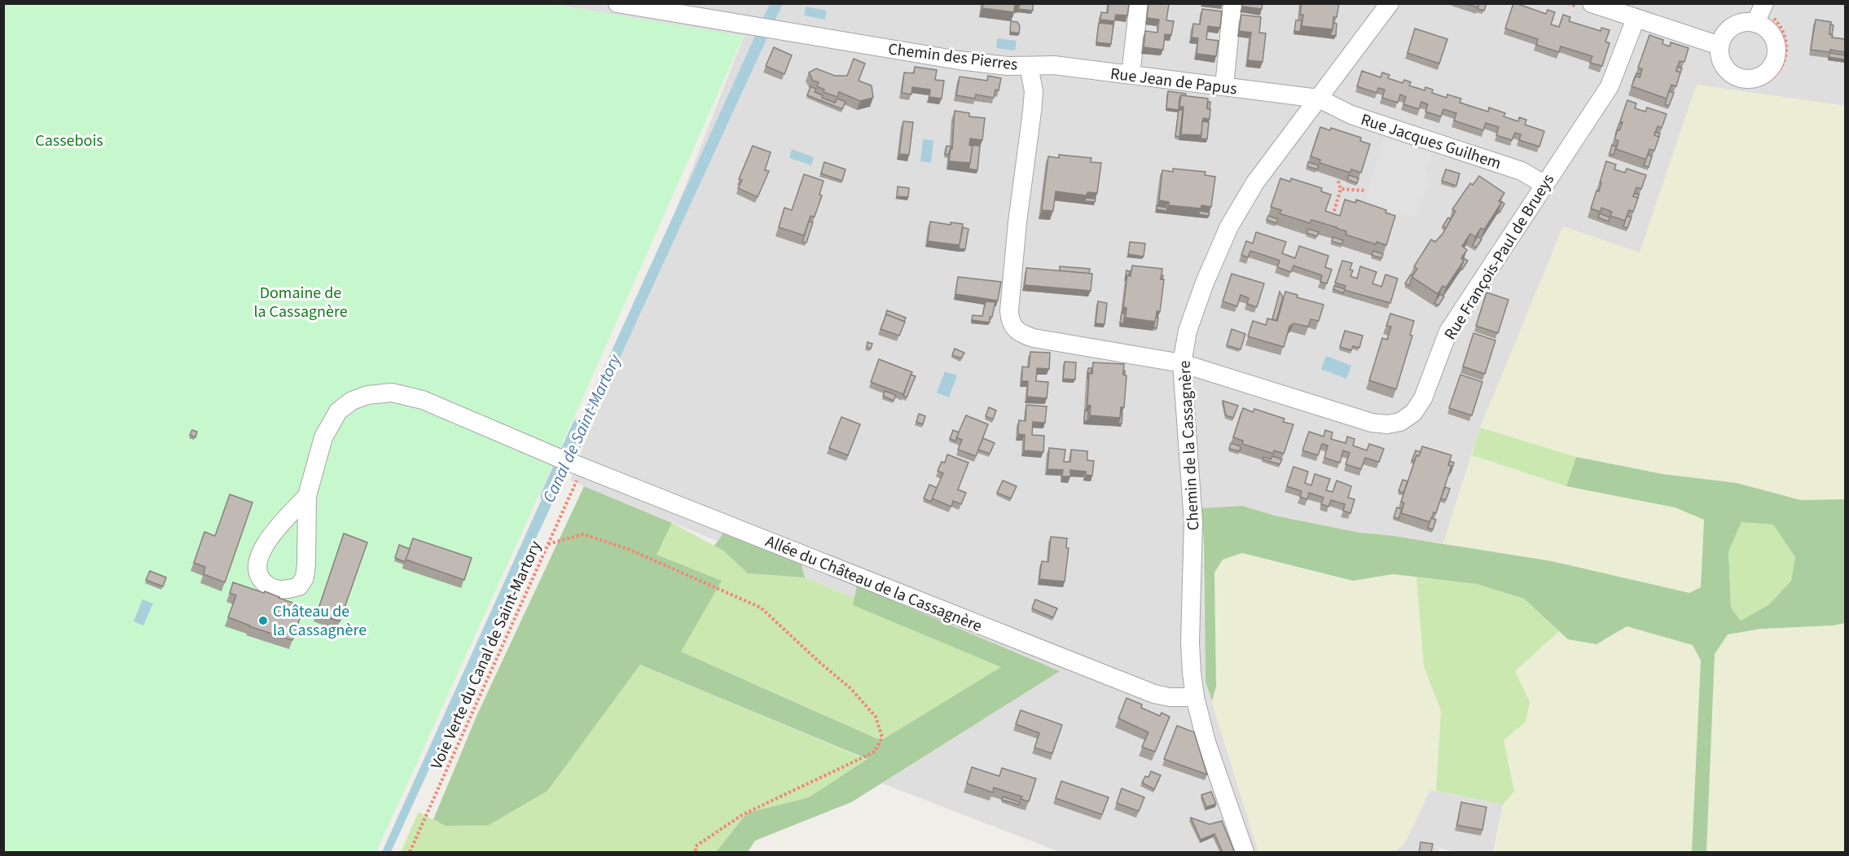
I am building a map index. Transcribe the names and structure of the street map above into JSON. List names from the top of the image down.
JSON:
{
  "streets": {
    "street": [
      "Chemin des Pierres",
      "Rue Jean de Papus",
      "Rue Jacques Guilhem",
      "Rue François-Paul de Brueys",
      "Chemin de la Cassagnère",
      "Allée du Château de la Cassagnère"
    ],
    "path": ["Voie Verte du Canal de Saint-Martory"]
  },
  "crossings": [
    ["Chemin des Pierres", "Rue Jean de Papus"],
    ["Chemin des Pierres", "Rue François-Paul de Brueys"],
    ["Chemin des Pierres", "Chemin de la Cassagnère"],
    ["Rue Jean de Papus", "Rue Jacques Guilhem"],
    ["Rue Jean de Papus", "Chemin de la Cassagnère"],
    ["Rue Jacques Guilhem", "Rue François-Paul de Brueys"],
    ["Rue Jacques Guilhem", "Chemin de la Cassagnère"],
    ["Rue François-Paul de Brueys", "Chemin de la Cassagnère"],
    ["Chemin de la Cassagnère", "Allée du Château de la Cassagnère"],
    ["Allée du Château de la Cassagnère", "Voie Verte du Canal de Saint-Martory"]
  ],
  "water": ["Canal de Saint-Martory"],
  "parks": ["Cassebois", "Domaine de la Cassagnère"],
  "places": ["Château de la Cassagnère"]
}
